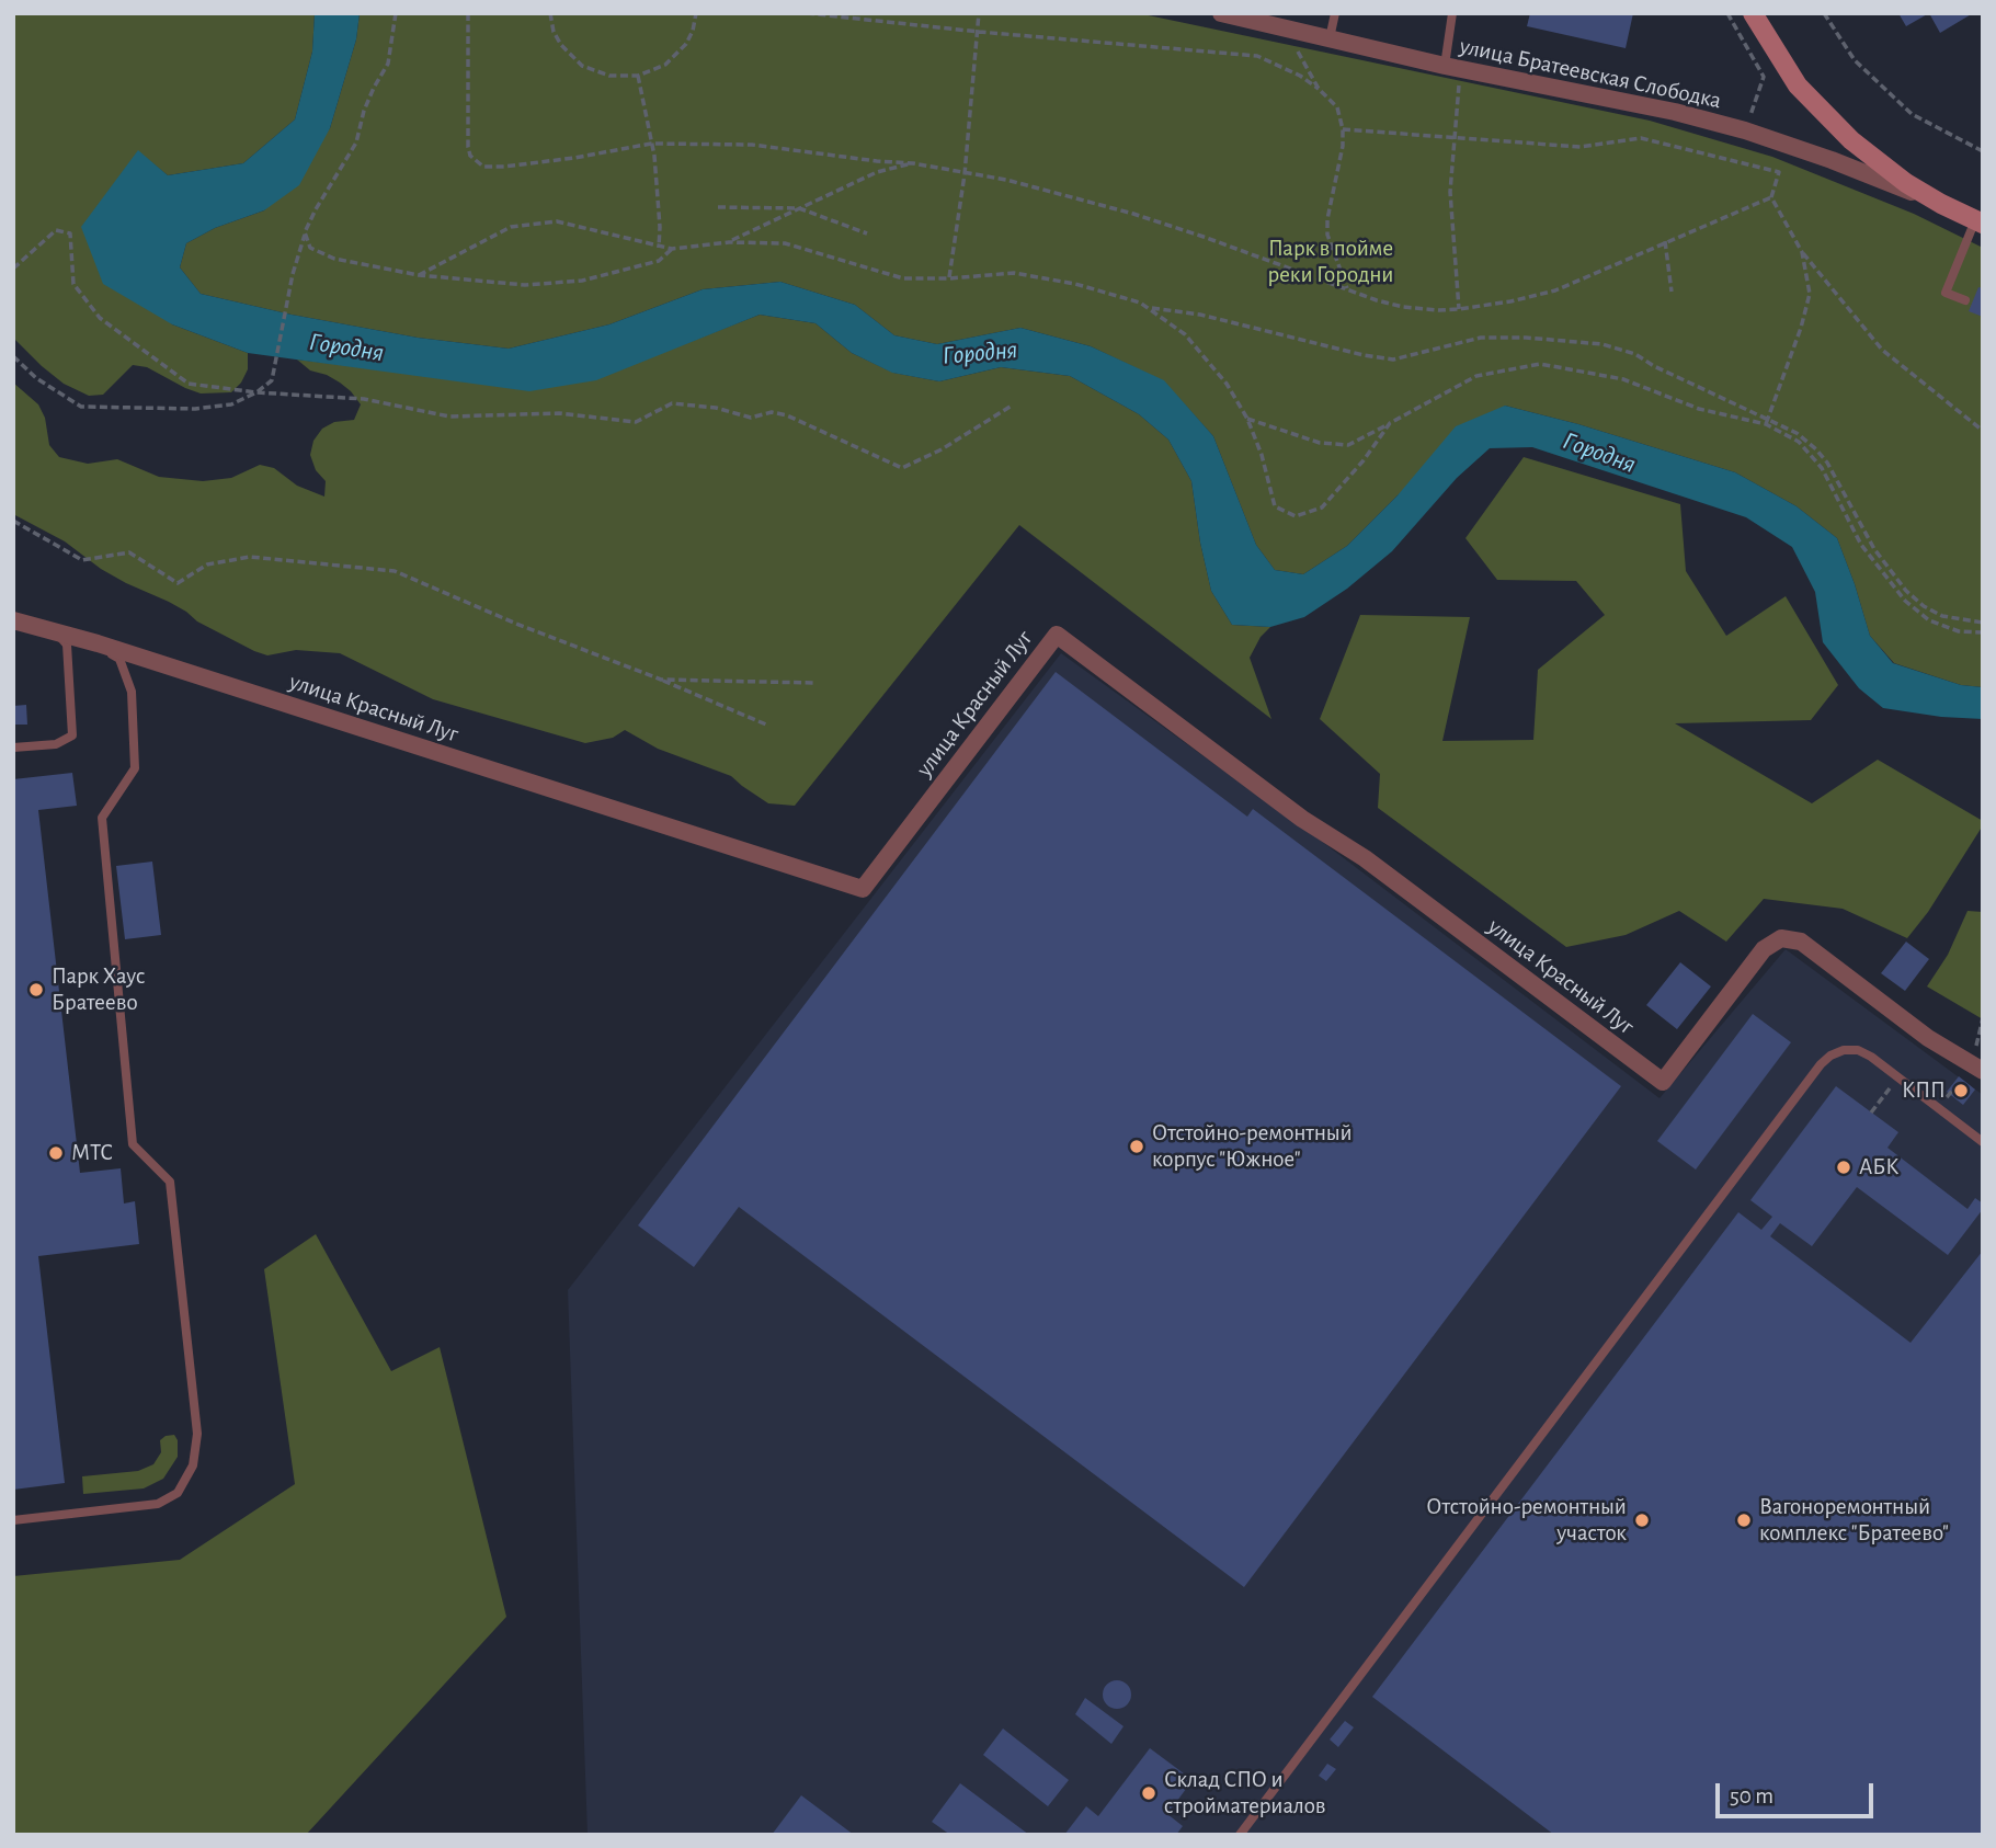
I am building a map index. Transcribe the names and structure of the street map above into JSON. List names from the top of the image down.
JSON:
{
  "streets": {
    "street": ["улица Братеевская Слободка", "улица Красный Луг"]
  },
  "water": ["Городня"],
  "parks": ["Парк в пойме реки Городни"],
  "places": [
    "Парк Хаус Братеево",
    "КПП",
    "Отстойно-ремонтный корпус \"Южное\"",
    "МТС",
    "АБК",
    "Отстойно-ремонтный участок",
    "Вагоноремонтный комплекс \"Братеево\"",
    "Склад СПО и стройматериалов"
  ],
  "scale_bar": "50 m"
}
